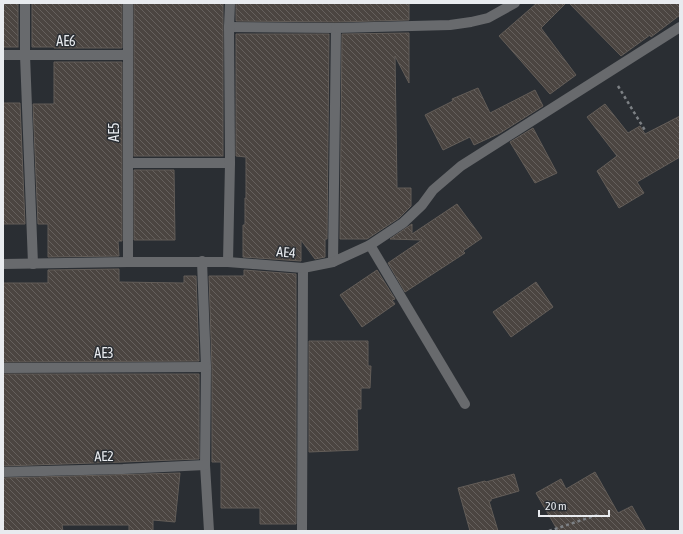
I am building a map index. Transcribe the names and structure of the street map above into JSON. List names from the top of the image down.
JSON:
{
  "streets": {
    "street": [
      "AE6",
      "AE5",
      "AE4",
      "AE3",
      "AE2"
    ]
  },
  "crossings": [
    ["AE6", "AE5"],
    ["AE5", "AE4"]
  ],
  "scale_bar": "20 m"
}
